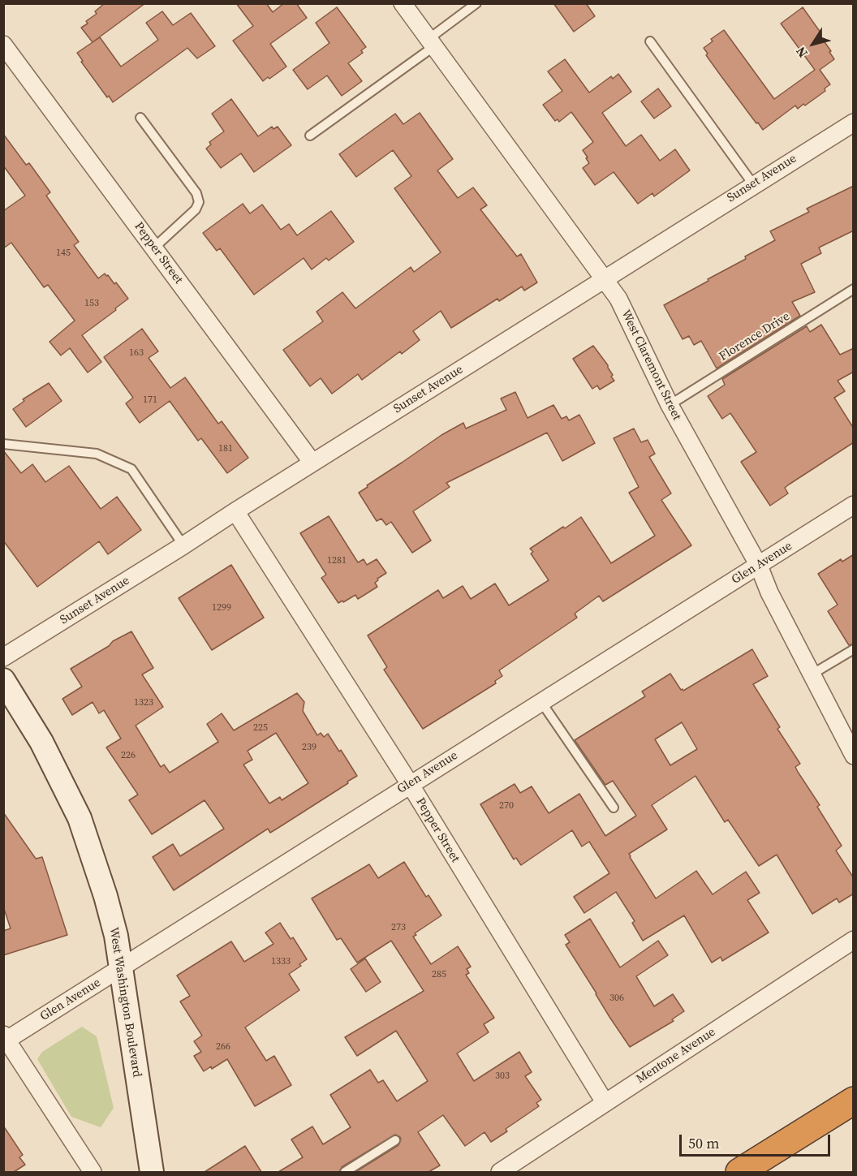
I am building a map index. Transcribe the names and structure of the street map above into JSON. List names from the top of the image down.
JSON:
{
  "streets": {
    "main road": ["West Washington Boulevard"],
    "street": [
      "Sunset Avenue",
      "Pepper Street",
      "West Claremont Street",
      "Glen Avenue",
      "Mentone Avenue"
    ],
    "lane": ["Florence Drive"]
  },
  "crossings": [
    ["Sunset Avenue", "Pepper Street"],
    ["Sunset Avenue", "West Claremont Street"],
    ["Pepper Street", "Glen Avenue"],
    ["Pepper Street", "Mentone Avenue"],
    ["Florence Drive", "West Claremont Street"],
    ["West Claremont Street", "Glen Avenue"],
    ["Glen Avenue", "West Washington Boulevard"]
  ],
  "house_numbers": [
    "145",
    "153",
    "163",
    "171",
    "181",
    "1281",
    "1299",
    "1323",
    "225",
    "239",
    "226",
    "270",
    "273",
    "1333",
    "285",
    "306",
    "266",
    "303"
  ],
  "scale_bar": "50 m",
  "north": "bottom left"
}
